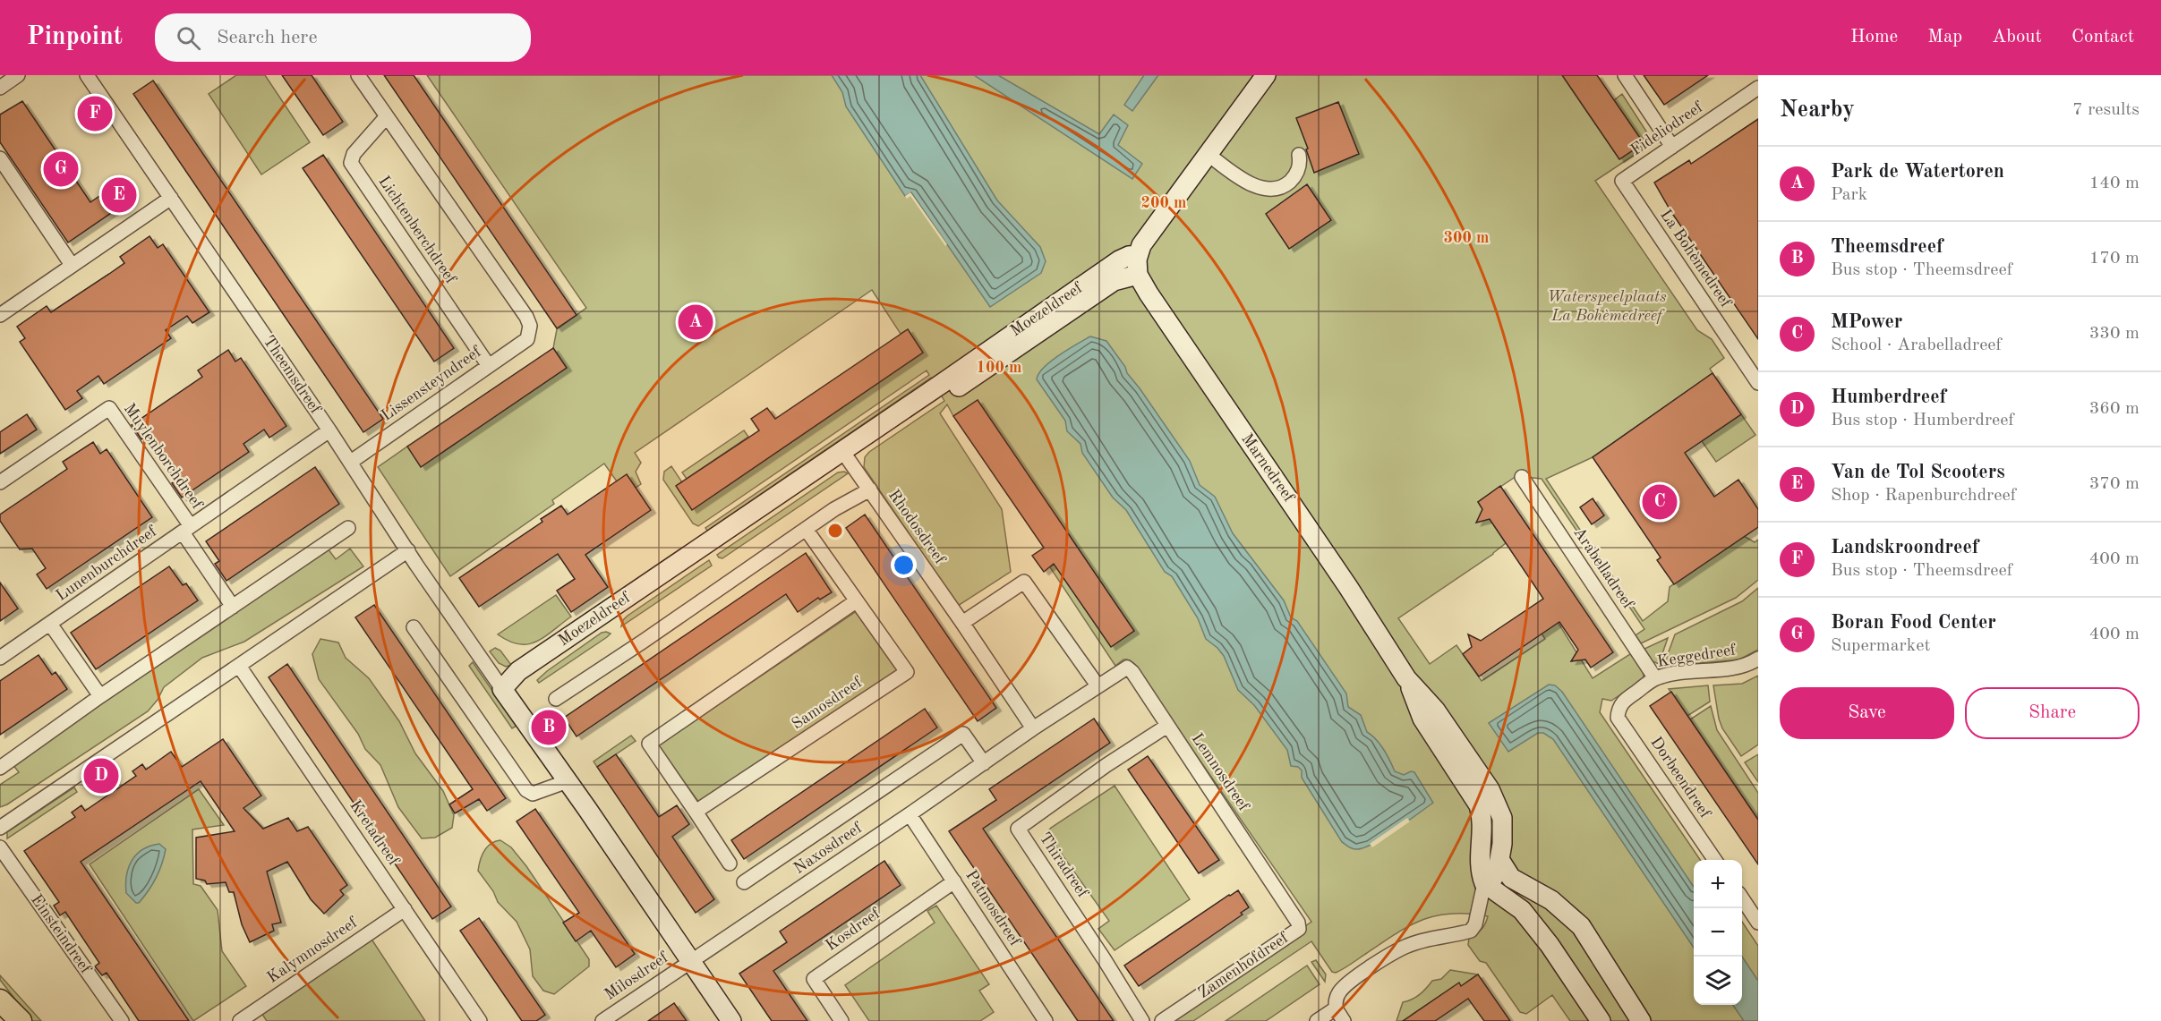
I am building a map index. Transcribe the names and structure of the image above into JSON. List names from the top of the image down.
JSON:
{
  "streets": {
    "street": [
      "Fideliodreef",
      "Lichtenberchdreef",
      "La Bohèmedreef",
      "Moezeldreef",
      "Theemsdreef",
      "Lissensteyndreef",
      "Muylenborchdreef",
      "Marnedreef",
      "Rhodosdreef",
      "Lunenburchdreef",
      "Arabelladreef",
      "Keggedreef",
      "Samosdreef",
      "Lemnosdreef",
      "Dorbeendreef",
      "Kretadreef",
      "Naxosdreef",
      "Thiradreef",
      "Patmosdreef",
      "Kosdreef",
      "Einsteindreef",
      "Kalymnosdreef",
      "Zamenhofdreef",
      "Milosdreef"
    ]
  },
  "crossings": [
    ["Fideliodreef", "La Bohèmedreef"],
    ["Lichtenberchdreef", "Lissensteyndreef"],
    ["Moezeldreef", "Theemsdreef"],
    ["Moezeldreef", "Marnedreef"],
    ["Moezeldreef", "Rhodosdreef"],
    ["Theemsdreef", "Lissensteyndreef"],
    ["Theemsdreef", "Lunenburchdreef"],
    ["Theemsdreef", "Naxosdreef"],
    ["Theemsdreef", "Milosdreef"],
    ["Muylenborchdreef", "Lunenburchdreef"],
    ["Rhodosdreef", "Naxosdreef"],
    ["Arabelladreef", "Keggedreef"],
    ["Keggedreef", "Dorbeendreef"],
    ["Lemnosdreef", "Naxosdreef"],
    ["Lemnosdreef", "Thiradreef"],
    ["Lemnosdreef", "Zamenhofdreef"],
    ["Kretadreef", "Kalymnosdreef"],
    ["Naxosdreef", "Patmosdreef"],
    ["Naxosdreef", "Milosdreef"],
    ["Patmosdreef", "Kosdreef"]
  ],
  "parks": ["Waterspeelplaats La Bohèmedreef"],
  "page": {
    "header": "Pinpoint",
    "search": "Search here",
    "nav": [
      "Home",
      "Map",
      "About",
      "Contact"
    ],
    "heading": ["Nearby", "7 results"],
    "pins": [
      "F",
      "G",
      "E",
      "A",
      "C",
      "B",
      "D"
    ],
    "list": [
      {
        "mark": "A",
        "name": "Park de Watertoren",
        "note": "Park",
        "value": "140 m"
      },
      {
        "mark": "B",
        "name": "Theemsdreef",
        "note": "Bus stop · Theemsdreef",
        "value": "170 m"
      },
      {
        "mark": "C",
        "name": "MPower",
        "note": "School · Arabelladreef",
        "value": "330 m"
      },
      {
        "mark": "D",
        "name": "Humberdreef",
        "note": "Bus stop · Humberdreef",
        "value": "360 m"
      },
      {
        "mark": "E",
        "name": "Van de Tol Scooters",
        "note": "Shop · Rapenburchdreef",
        "value": "370 m"
      },
      {
        "mark": "F",
        "name": "Landskroondreef",
        "note": "Bus stop · Theemsdreef",
        "value": "400 m"
      },
      {
        "mark": "G",
        "name": "Boran Food Center",
        "note": "Supermarket",
        "value": "400 m"
      }
    ],
    "buttons": ["Save", "Share"],
    "map_buttons": ["+", "−"]
  },
  "rings": ["200 m", "300 m", "100 m"]
}
